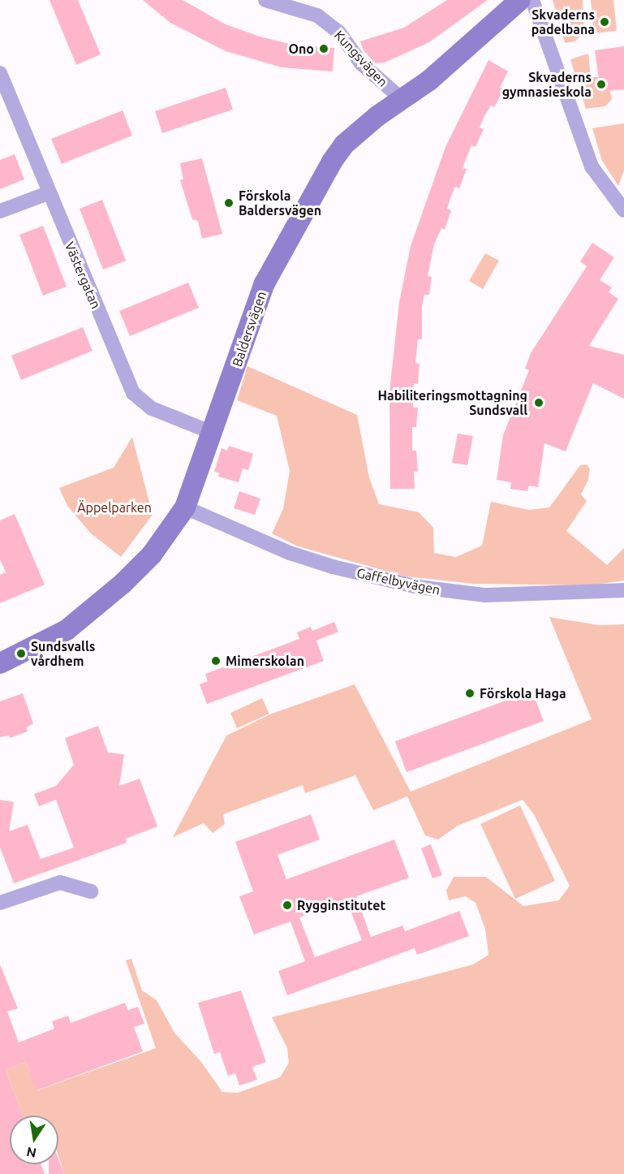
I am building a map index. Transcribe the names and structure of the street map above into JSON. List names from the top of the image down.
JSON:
{
  "streets": {
    "street": [
      "Kungsvägen",
      "Västergatan",
      "Baldersvägen",
      "Gaffelbyvägen"
    ]
  },
  "crossings": [
    ["Kungsvägen", "Baldersvägen"],
    ["Västergatan", "Baldersvägen"],
    ["Baldersvägen", "Gaffelbyvägen"]
  ],
  "parks": ["Äppelparken"],
  "places": [
    "Skvaderns padelbana",
    "Ono",
    "Skvaderns gymnasieskola",
    "Förskola Baldersvägen",
    "Habiliteringsmottagning Sundsvall",
    "Sundsvalls vårdhem",
    "Mimerskolan",
    "Förskola Haga",
    "Rygginstitutet"
  ],
  "north": "bottom"
}
